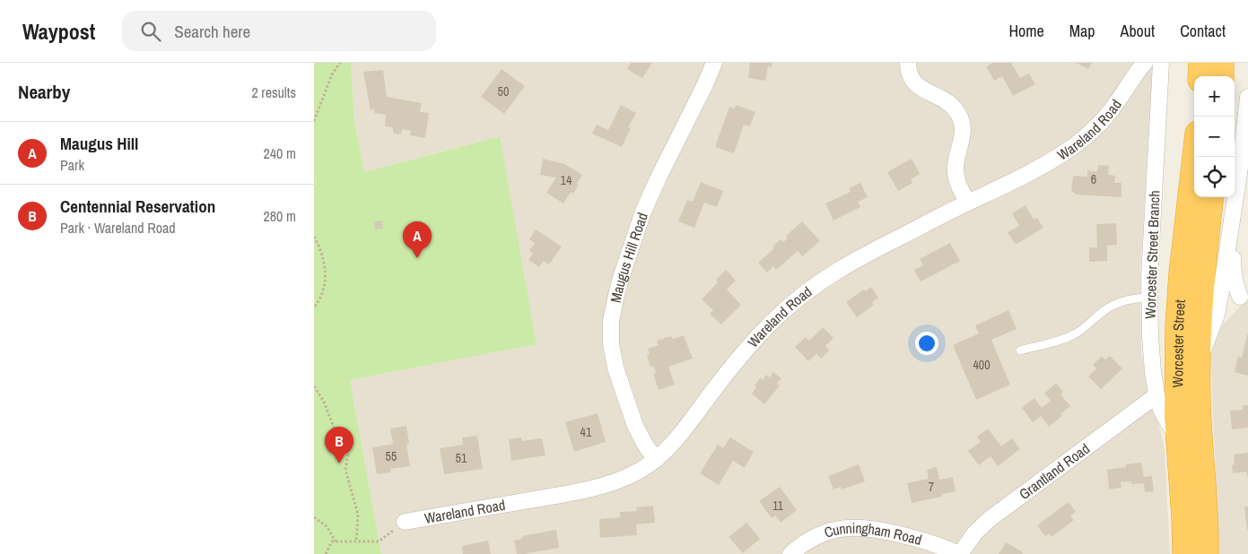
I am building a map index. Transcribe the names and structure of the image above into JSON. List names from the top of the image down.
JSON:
{
  "streets": {
    "highway": ["Worcester Street"],
    "street": [
      "Wareland Road",
      "Worcester Street Branch",
      "Maugus Hill Road",
      "Grantland Road",
      "Cunningham Road"
    ]
  },
  "crossings": [
    ["Wareland Road", "Maugus Hill Road"],
    ["Worcester Street Branch", "Worcester Street"],
    ["Worcester Street Branch", "Grantland Road"],
    ["Grantland Road", "Cunningham Road"]
  ],
  "house_numbers": [
    "50",
    "6",
    "14",
    "400",
    "41",
    "55",
    "51",
    "7",
    "11"
  ],
  "page": {
    "header": "Waypost",
    "search": "Search here",
    "nav": [
      "Home",
      "Map",
      "About",
      "Contact"
    ],
    "heading": ["Nearby", "2 results"],
    "map_buttons": ["+", "−"],
    "list": [
      {
        "mark": "A",
        "name": "Maugus Hill",
        "note": "Park",
        "value": "240 m"
      },
      {
        "mark": "B",
        "name": "Centennial Reservation",
        "note": "Park · Wareland Road",
        "value": "280 m"
      }
    ],
    "pins": ["A", "B"]
  }
}
